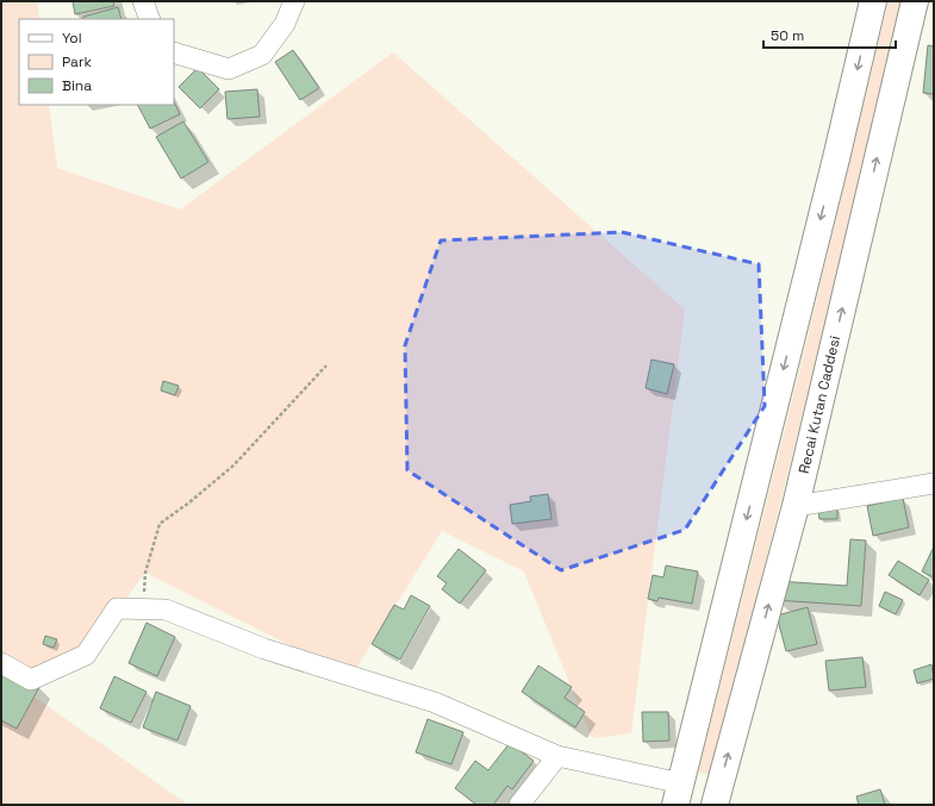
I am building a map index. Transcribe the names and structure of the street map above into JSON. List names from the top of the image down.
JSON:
{
  "streets": {
    "main road": ["Recai Kutan Caddesi"]
  },
  "legend": ["Yol", "Park", "Bina"],
  "scale_bar": "50 m"
}
